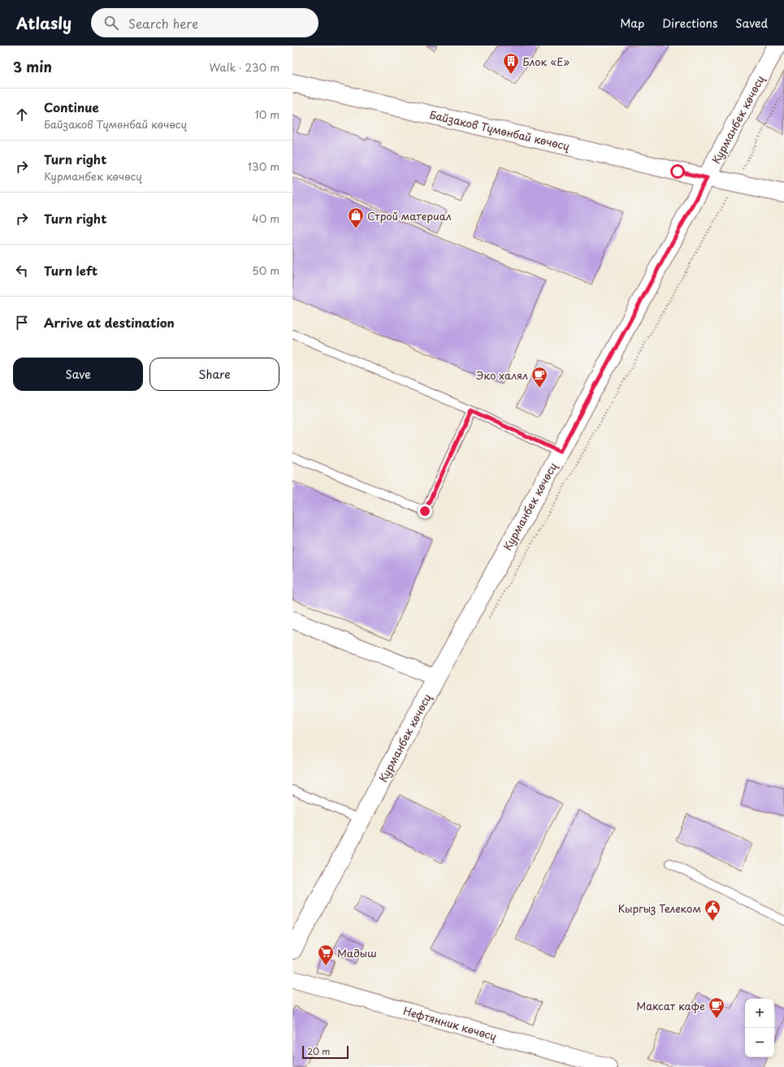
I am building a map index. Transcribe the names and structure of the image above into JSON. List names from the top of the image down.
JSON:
{
  "streets": {
    "main road": ["Курманбек көчөсү", "Байзаков Түмөнбай көчөсү"],
    "street": ["Нефтянник көчөсү"]
  },
  "crossings": [
    ["Курманбек көчөсү", "Байзаков Түмөнбай көчөсү"]
  ],
  "places": {
    "building": ["Блок «Е»"],
    "shop": ["Строй материал"],
    "cafe": ["Эко халял", "Максат кафе"],
    "public building": ["Кыргыз Телеком"],
    "supermarket": ["Мадыш"]
  },
  "scale_bar": "20 m",
  "page": {
    "header": "Atlasly",
    "search": "Search here",
    "nav": ["Map", "Directions", "Saved"],
    "heading": ["3 min", "Walk · 230 m"],
    "list": [
      ["Continue", "Байзаков Түмөнбай көчөсү", "10 m"],
      ["Turn right", "Курманбек көчөсү", "130 m"],
      ["Turn right", "40 m"],
      ["Turn left", "50 m"],
      "Arrive at destination"
    ],
    "buttons": ["Save", "Share"],
    "map_buttons": ["+", "−"],
    "scale": "20 m"
  }
}
